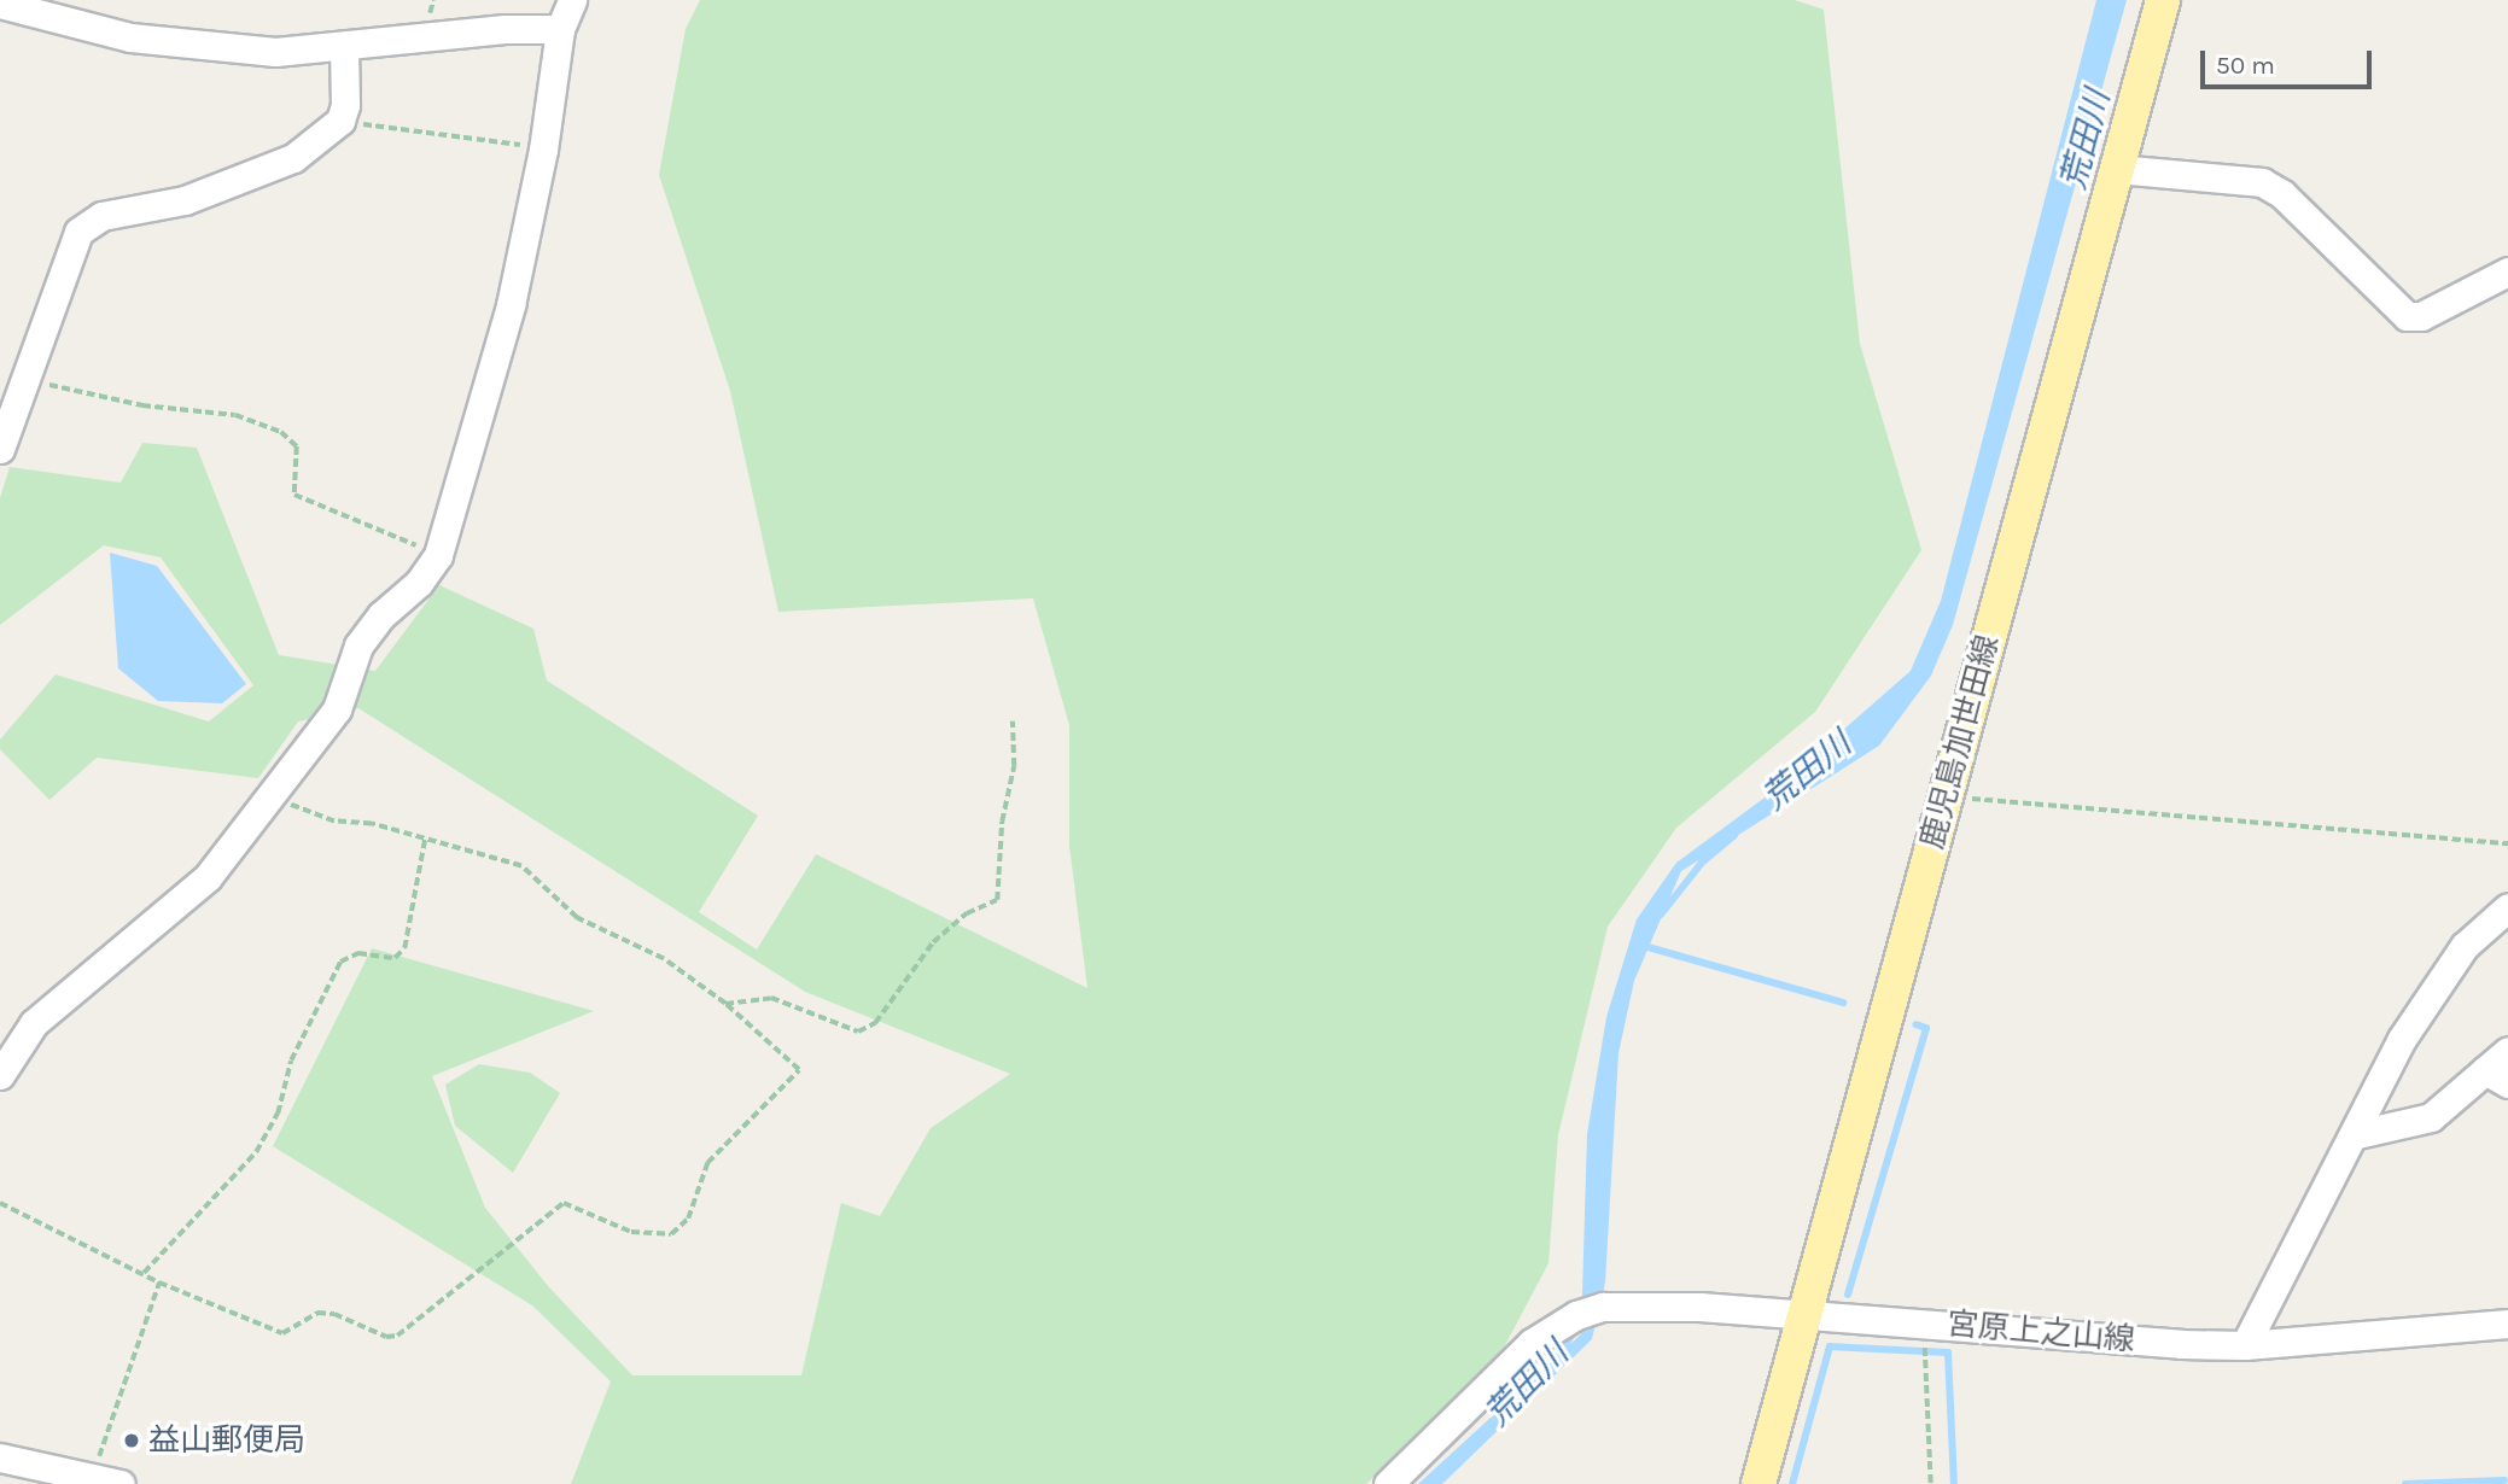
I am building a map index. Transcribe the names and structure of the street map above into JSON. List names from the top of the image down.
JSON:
{
  "streets": {
    "main road": ["鹿児島加世田線"],
    "street": ["宮原上之山線"]
  },
  "crossings": [
    ["鹿児島加世田線", "宮原上之山線"]
  ],
  "water": ["荒田川"],
  "places": ["益山郵便局"],
  "scale_bar": "50 m"
}
